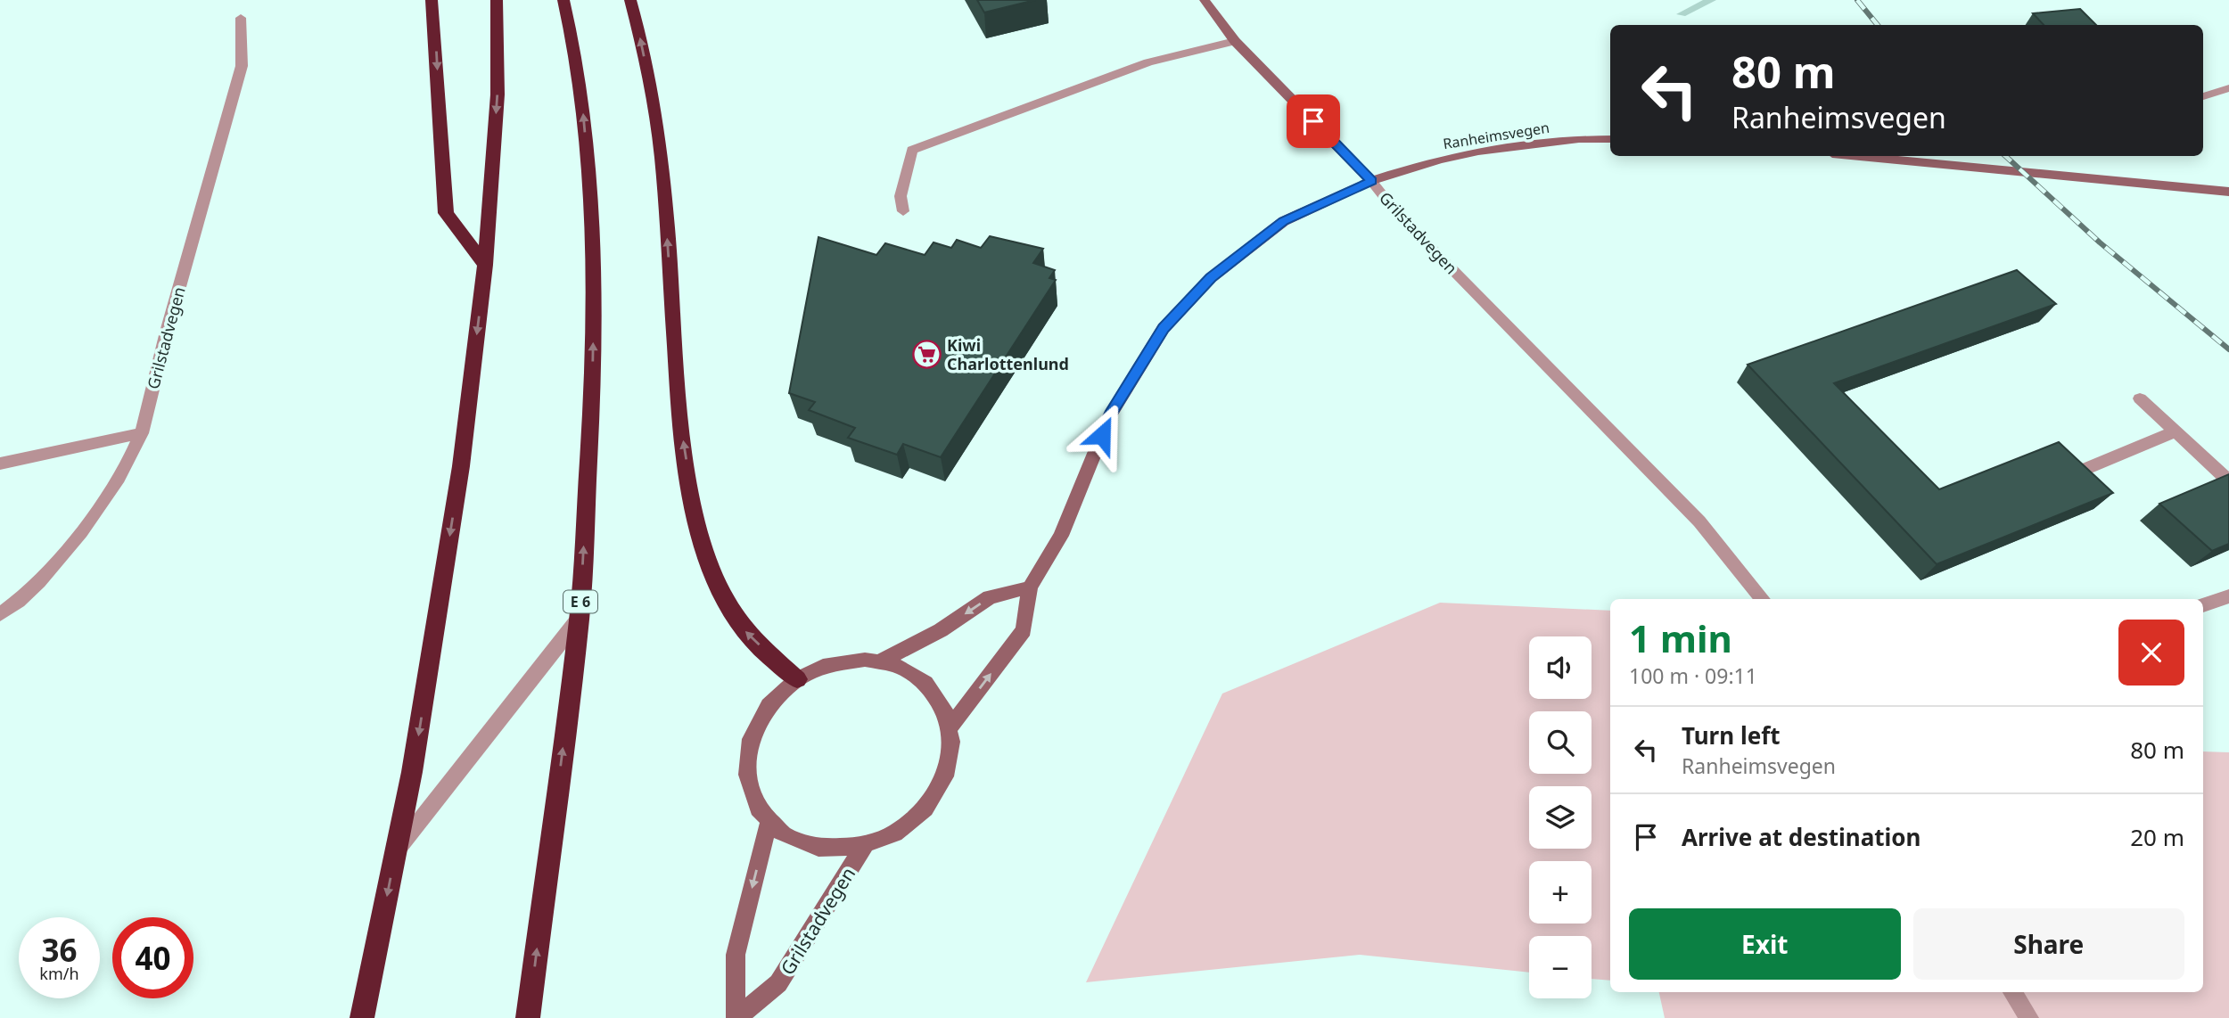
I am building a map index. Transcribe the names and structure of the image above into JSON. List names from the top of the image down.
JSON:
{
  "streets": {
    "highway": ["E 6"],
    "street": ["Ranheimsvegen", "Grilstadvegen"]
  },
  "crossings": [
    ["Ranheimsvegen", "Grilstadvegen"]
  ],
  "places": {
    "supermarket": ["Kiwi Charlottenlund"]
  },
  "page": {
    "turn": ["80 m", "Ranheimsvegen"],
    "heading": ["1 min", "100 m · 09:11"],
    "map_buttons": ["+", "−"],
    "list": [
      {
        "name": "Turn left",
        "note": "Ranheimsvegen",
        "value": "80 m"
      },
      {
        "name": "Arrive at destination",
        "value": "20 m"
      }
    ],
    "buttons": ["Exit", "Share"],
    "speed": "36 km/h",
    "limit": "40"
  }
}
